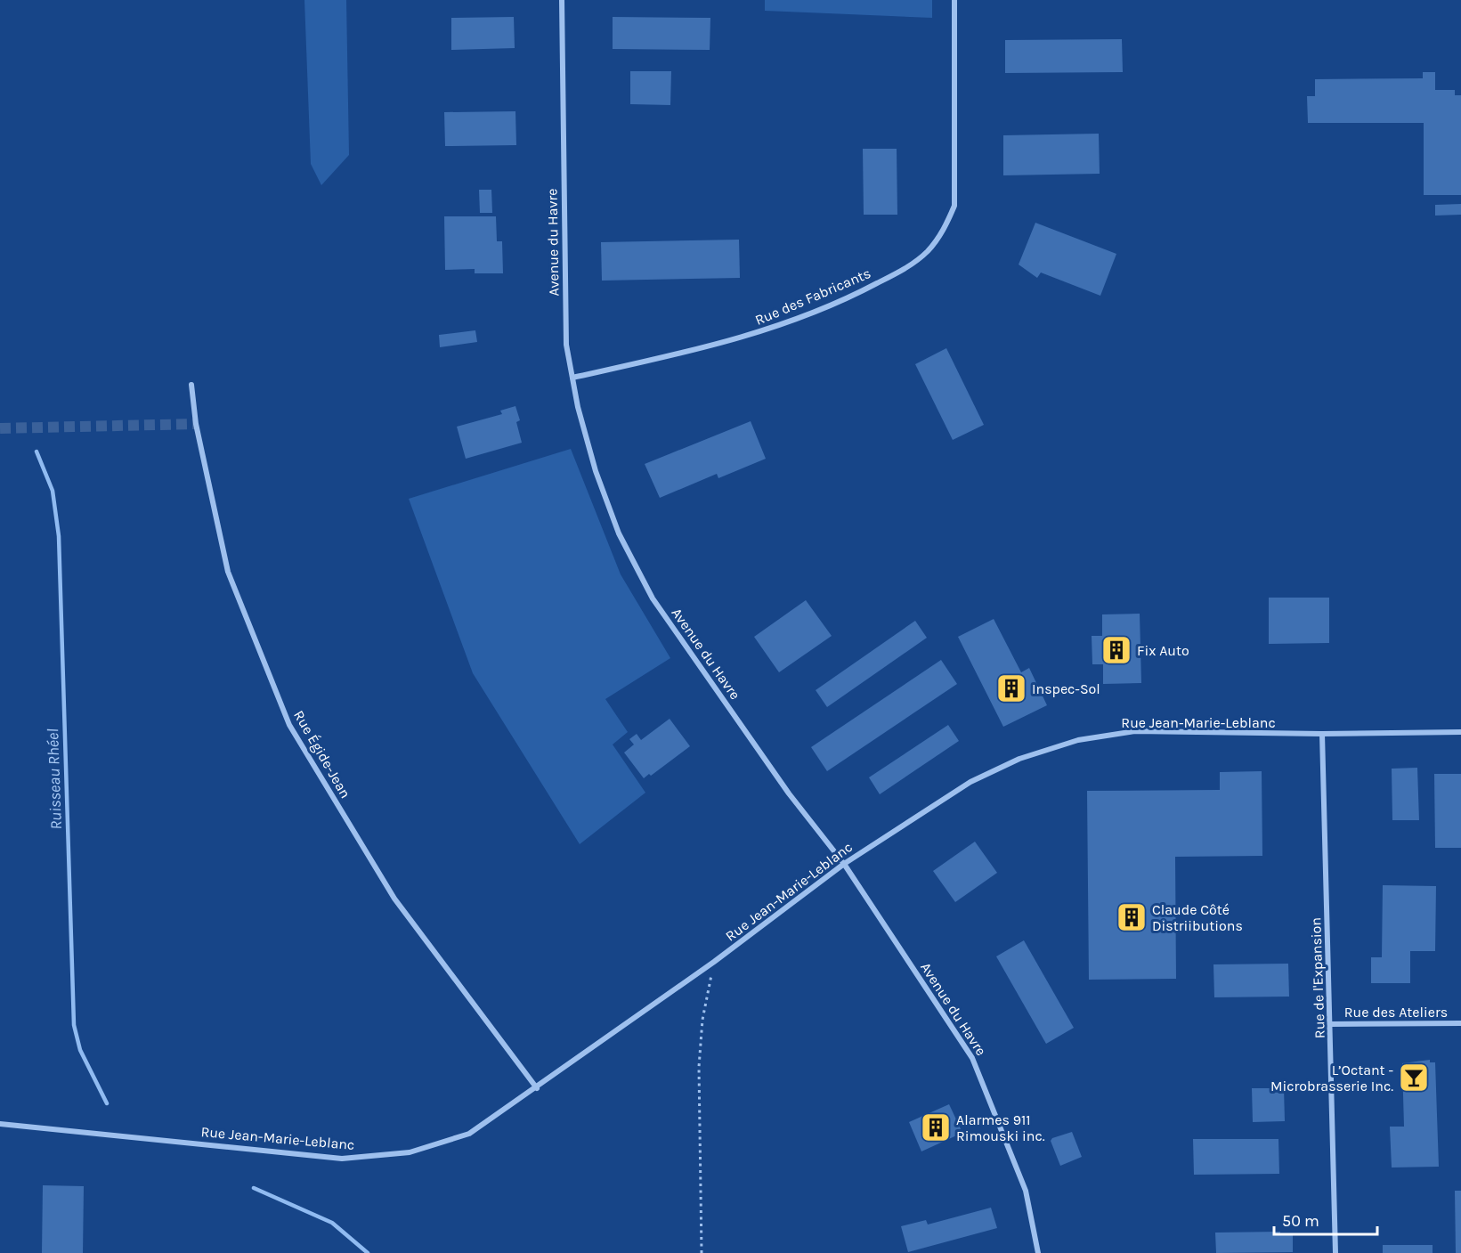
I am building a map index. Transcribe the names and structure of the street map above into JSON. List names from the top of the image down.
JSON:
{
  "streets": {
    "street": [
      "Avenue du Havre",
      "Rue des Fabricants",
      "Rue Jean-Marie-Leblanc",
      "Rue Égide-Jean",
      "Rue de l'Expansion",
      "Rue des Ateliers"
    ]
  },
  "crossings": [
    ["Avenue du Havre", "Rue des Fabricants"],
    ["Avenue du Havre", "Rue Jean-Marie-Leblanc"],
    ["Rue Jean-Marie-Leblanc", "Rue Égide-Jean"],
    ["Rue Jean-Marie-Leblanc", "Rue de l'Expansion"],
    ["Rue de l'Expansion", "Rue des Ateliers"]
  ],
  "water": ["Ruisseau Rhéel"],
  "places": {
    "building": [
      "Fix Auto",
      "Inspec-Sol",
      "Claude Côté Distriibutions",
      "Alarmes 911 Rimouski inc."
    ],
    "bar": ["L’Octant - Microbrasserie Inc."]
  },
  "scale_bar": "50 m"
}
